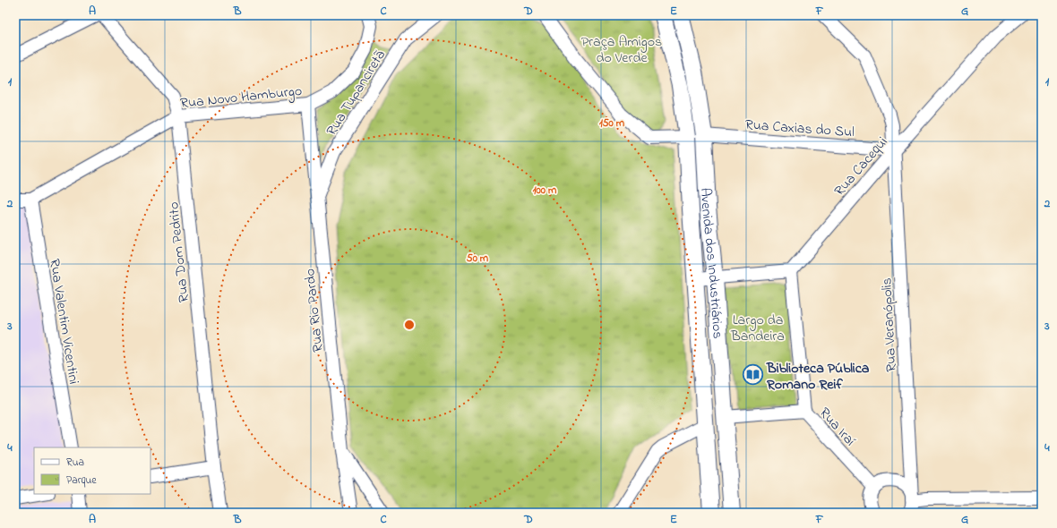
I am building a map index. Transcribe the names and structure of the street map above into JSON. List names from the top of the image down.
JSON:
{
  "streets": {
    "street": [
      "Rua Tupanciretã",
      "Rua Novo Hamburgo",
      "Rua Caxias do Sul",
      "Rua Cacequi",
      "Rua Dom Pedrito",
      "Avenida dos Industriários",
      "Rua Rio Pardo",
      "Rua Valentim Vicentini",
      "Rua Veranópolis",
      "Rua Iraí"
    ]
  },
  "crossings": [
    ["Rua Tupanciretã", "Rua Rio Pardo"],
    ["Rua Novo Hamburgo", "Rua Dom Pedrito"],
    ["Rua Novo Hamburgo", "Rua Rio Pardo"],
    ["Rua Novo Hamburgo", "Rua Valentim Vicentini"],
    ["Rua Caxias do Sul", "Rua Cacequi"],
    ["Rua Caxias do Sul", "Avenida dos Industriários"],
    ["Rua Caxias do Sul", "Rua Veranópolis"],
    ["Rua Cacequi", "Rua Veranópolis"],
    ["Avenida dos Industriários", "Rua Iraí"]
  ],
  "parks": ["Praça Amigos do Verde", "Largo da Bandeira"],
  "places": {
    "library": ["Biblioteca Pública Romano Reif"]
  },
  "legend": ["Rua", "Parque"],
  "grid": {
    "columns": [
      "A",
      "B",
      "C",
      "D",
      "E",
      "F",
      "G"
    ],
    "rows": [
      "1",
      "2",
      "3",
      "4"
    ]
  },
  "rings": ["150 m", "100 m", "50 m"]
}
